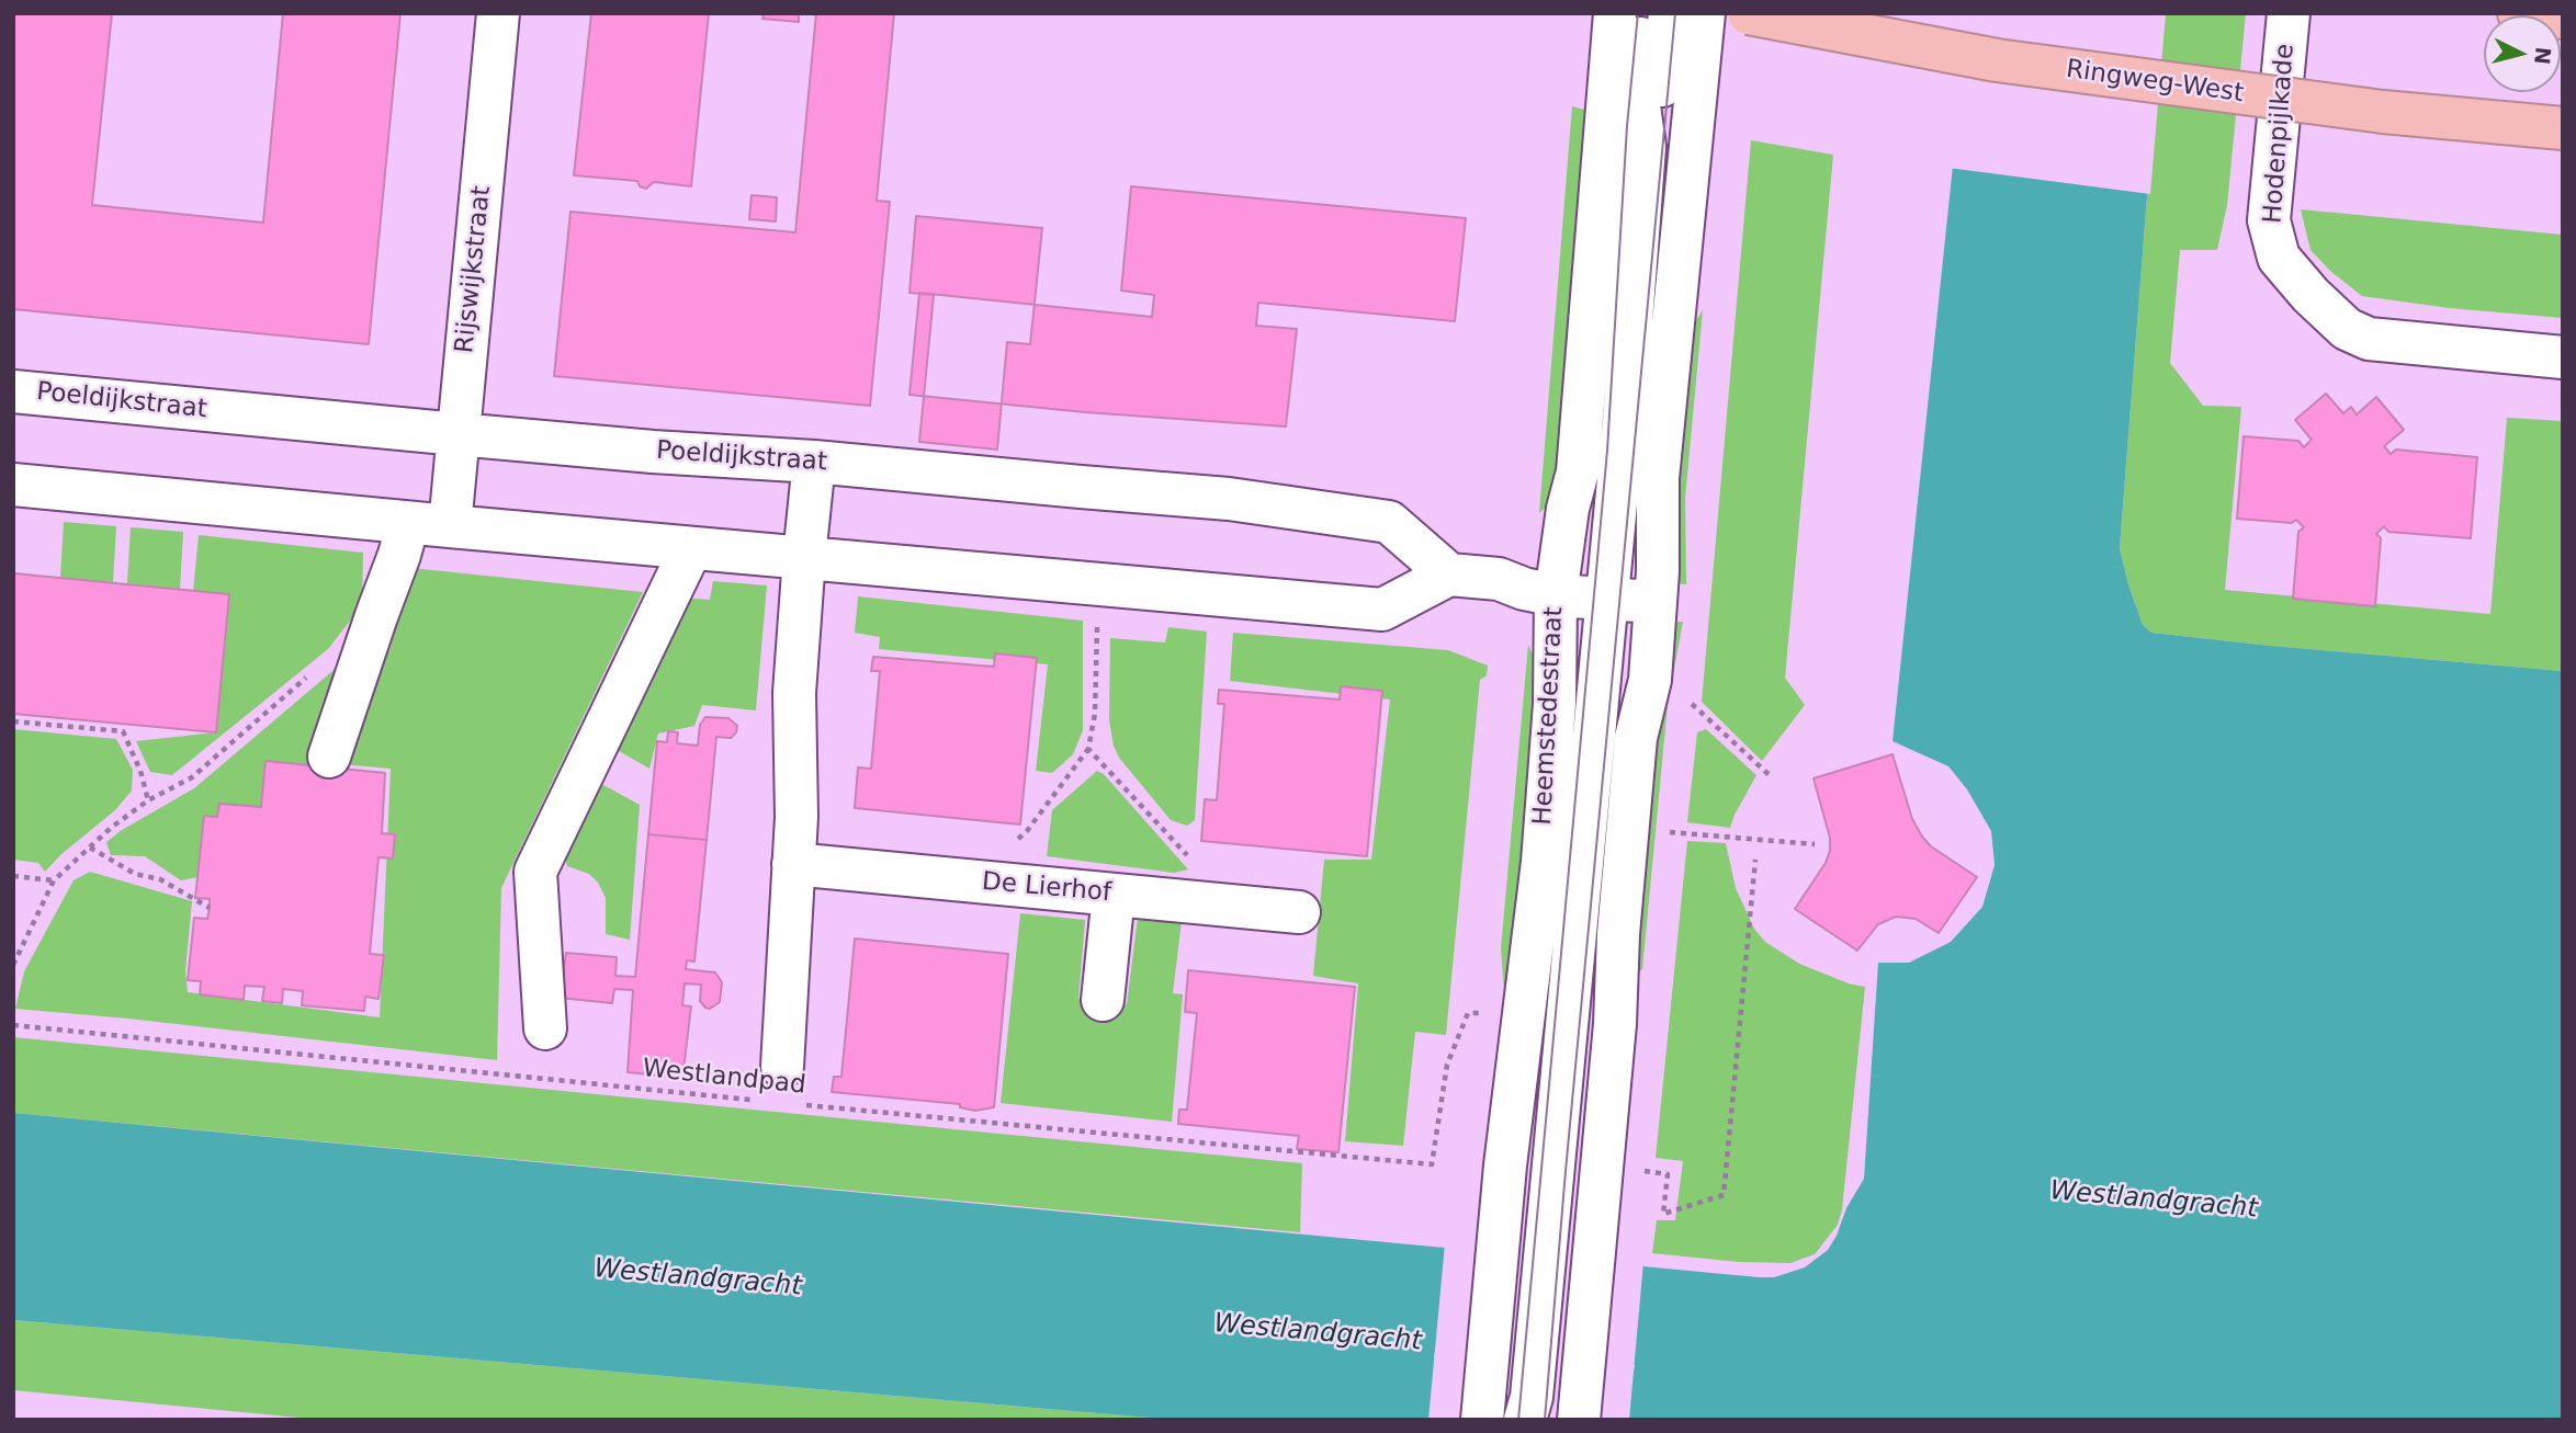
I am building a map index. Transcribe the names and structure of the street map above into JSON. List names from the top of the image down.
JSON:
{
  "streets": {
    "highway": ["Ringweg-West"],
    "street": [
      "Hodenpijlkade",
      "Rijswijkstraat",
      "Poeldijkstraat",
      "Heemstedestraat",
      "De Lierhof"
    ],
    "path": ["Westlandpad"]
  },
  "crossings": [
    ["Rijswijkstraat", "Poeldijkstraat"]
  ],
  "water": ["Westlandgracht"],
  "north": "right"
}
